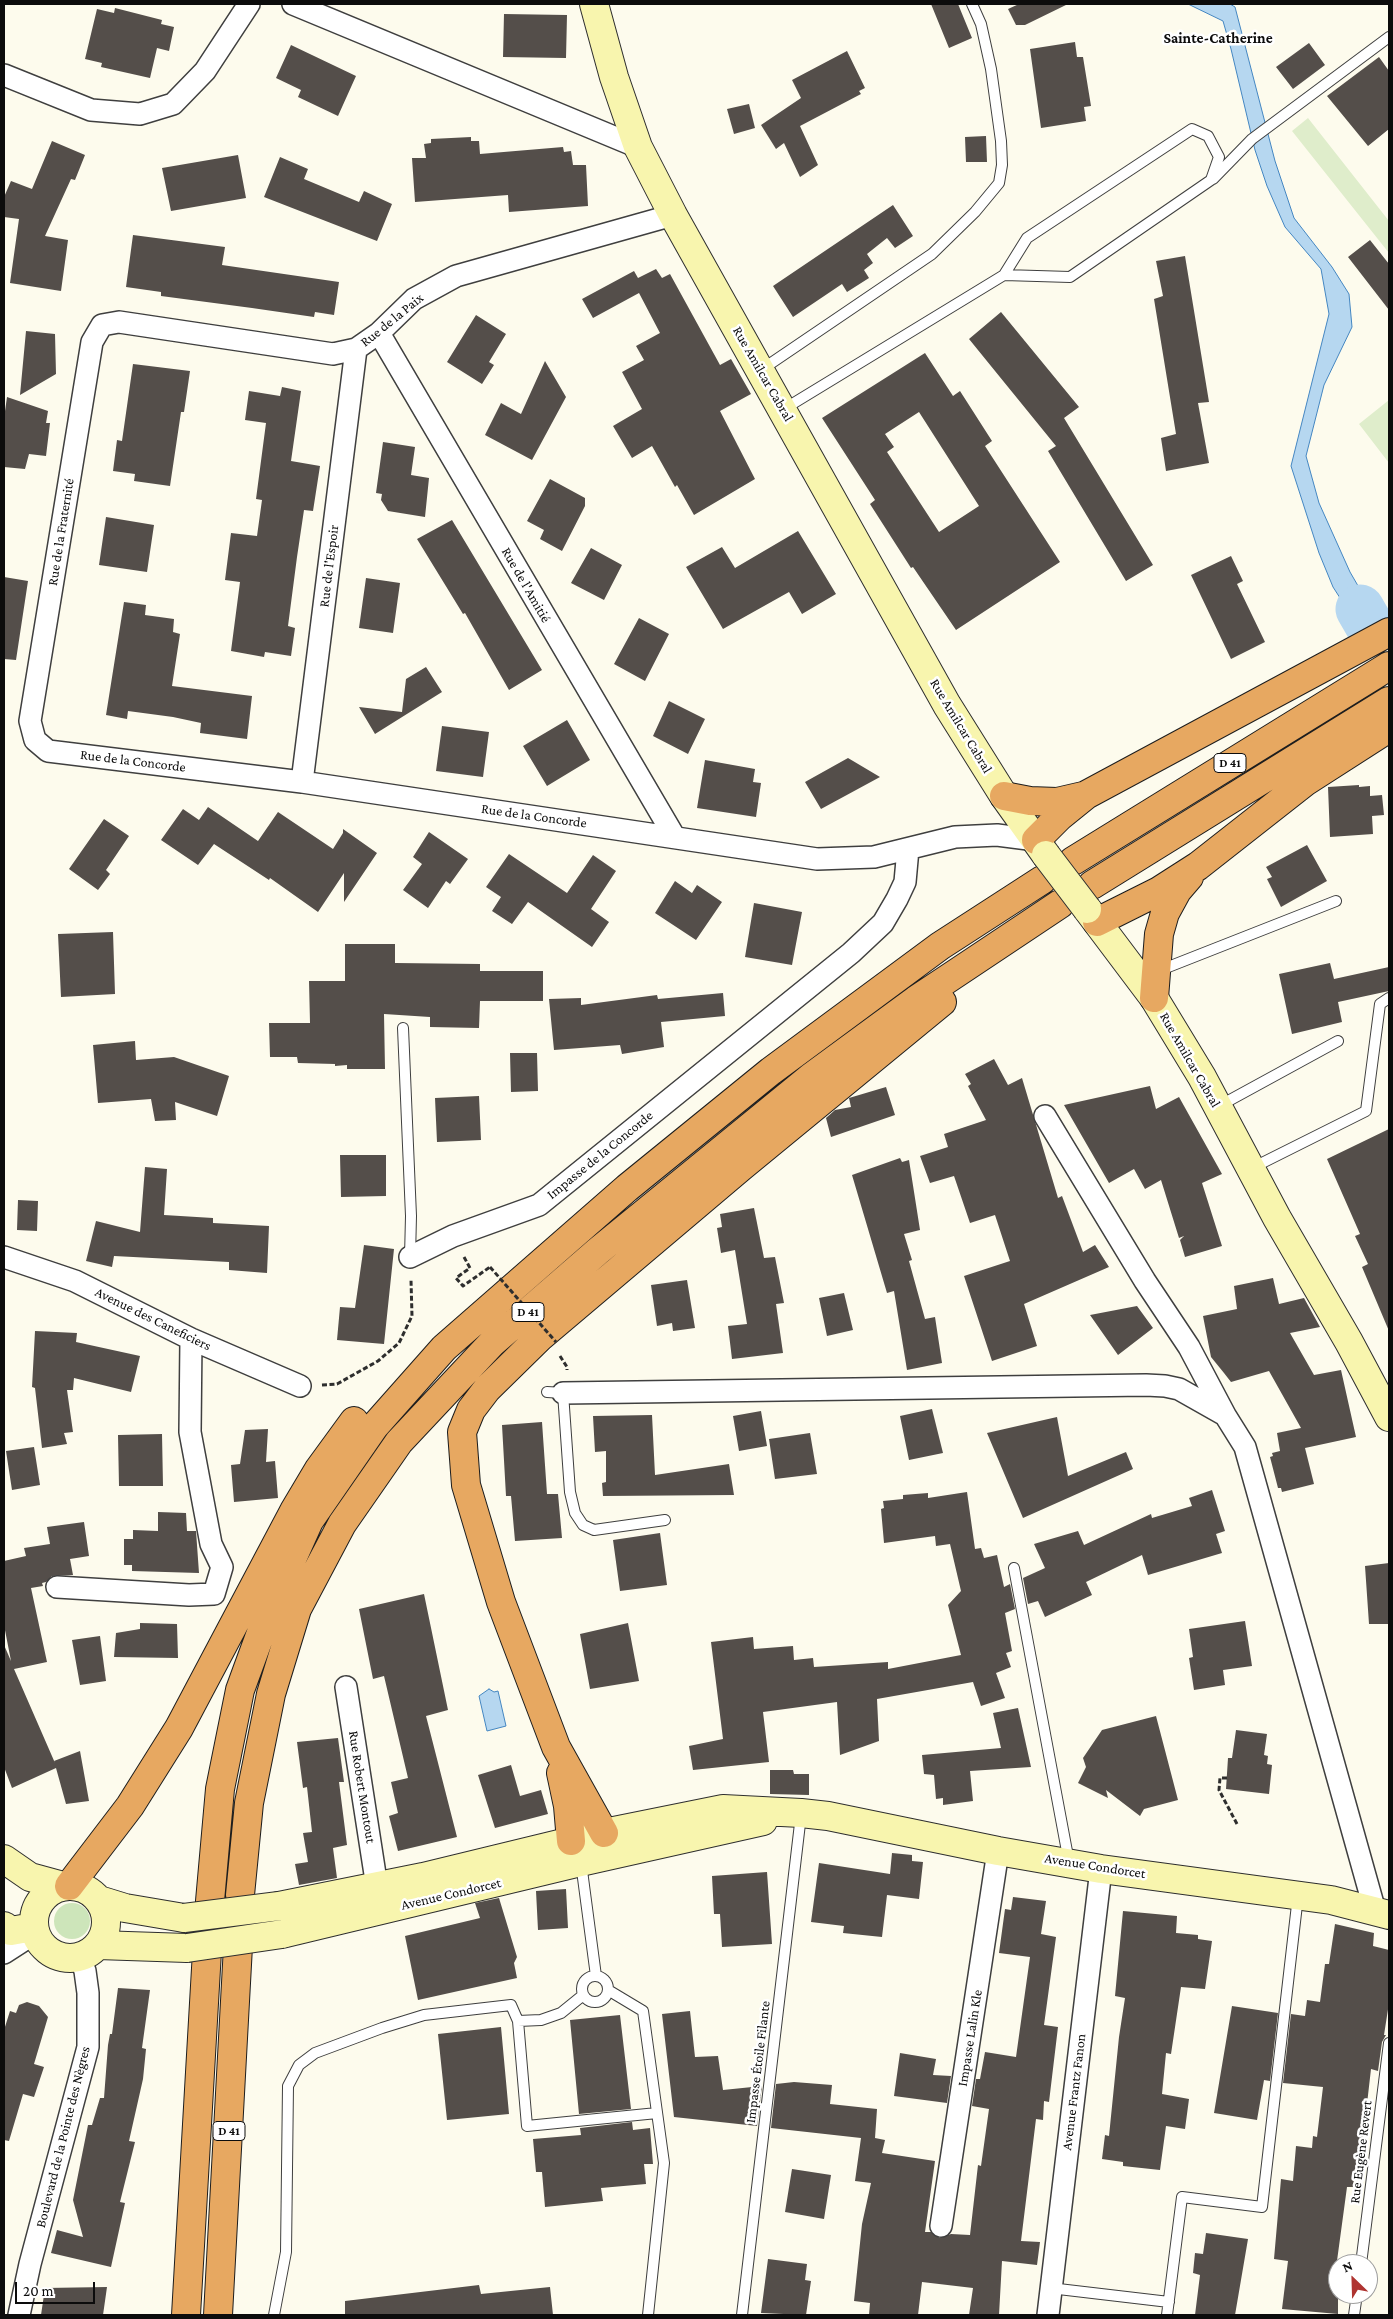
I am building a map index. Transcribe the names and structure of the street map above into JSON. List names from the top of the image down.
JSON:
{
  "streets": {
    "highway": ["D 41"],
    "main road": ["Rue Amilcar Cabral", "Avenue Condorcet"],
    "street": [
      "Rue de la Paix",
      "Rue de la Fraternité",
      "Rue de l'Espoir",
      "Rue de l'Amitié",
      "Rue de la Concorde",
      "Impasse de la Concorde",
      "Avenue des Caneficiers",
      "Rue Robert Montout",
      "Impasse Lalin Kle",
      "Avenue Frantz Fanon",
      "Boulevard de la Pointe des Nègres"
    ],
    "lane": ["Impasse Étoile Filante", "Rue Eugène Revert"]
  },
  "crossings": [
    ["Rue de la Paix", "Rue Amilcar Cabral"],
    ["Rue de la Paix", "Rue de la Fraternité"],
    ["Rue de la Paix", "Rue de l'Espoir"],
    ["Rue de la Paix", "Rue de l'Amitié"],
    ["Rue Amilcar Cabral", "Rue de la Concorde"],
    ["Rue Amilcar Cabral", "D 41"],
    ["Rue de la Fraternité", "Rue de la Concorde"],
    ["Rue de l'Espoir", "Rue de la Concorde"],
    ["Rue de l'Amitié", "Rue de la Concorde"],
    ["Rue de la Concorde", "D 41"],
    ["Rue de la Concorde", "Impasse de la Concorde"],
    ["D 41", "Avenue Condorcet"],
    ["Rue Robert Montout", "Avenue Condorcet"],
    ["Avenue Condorcet", "Impasse Lalin Kle"],
    ["Avenue Condorcet", "Impasse Étoile Filante"],
    ["Avenue Condorcet", "Avenue Frantz Fanon"],
    ["Avenue Condorcet", "Boulevard de la Pointe des Nègres"]
  ],
  "districts": ["Sainte-Catherine"],
  "scale_bar": "20 m",
  "north": "top left"
}
